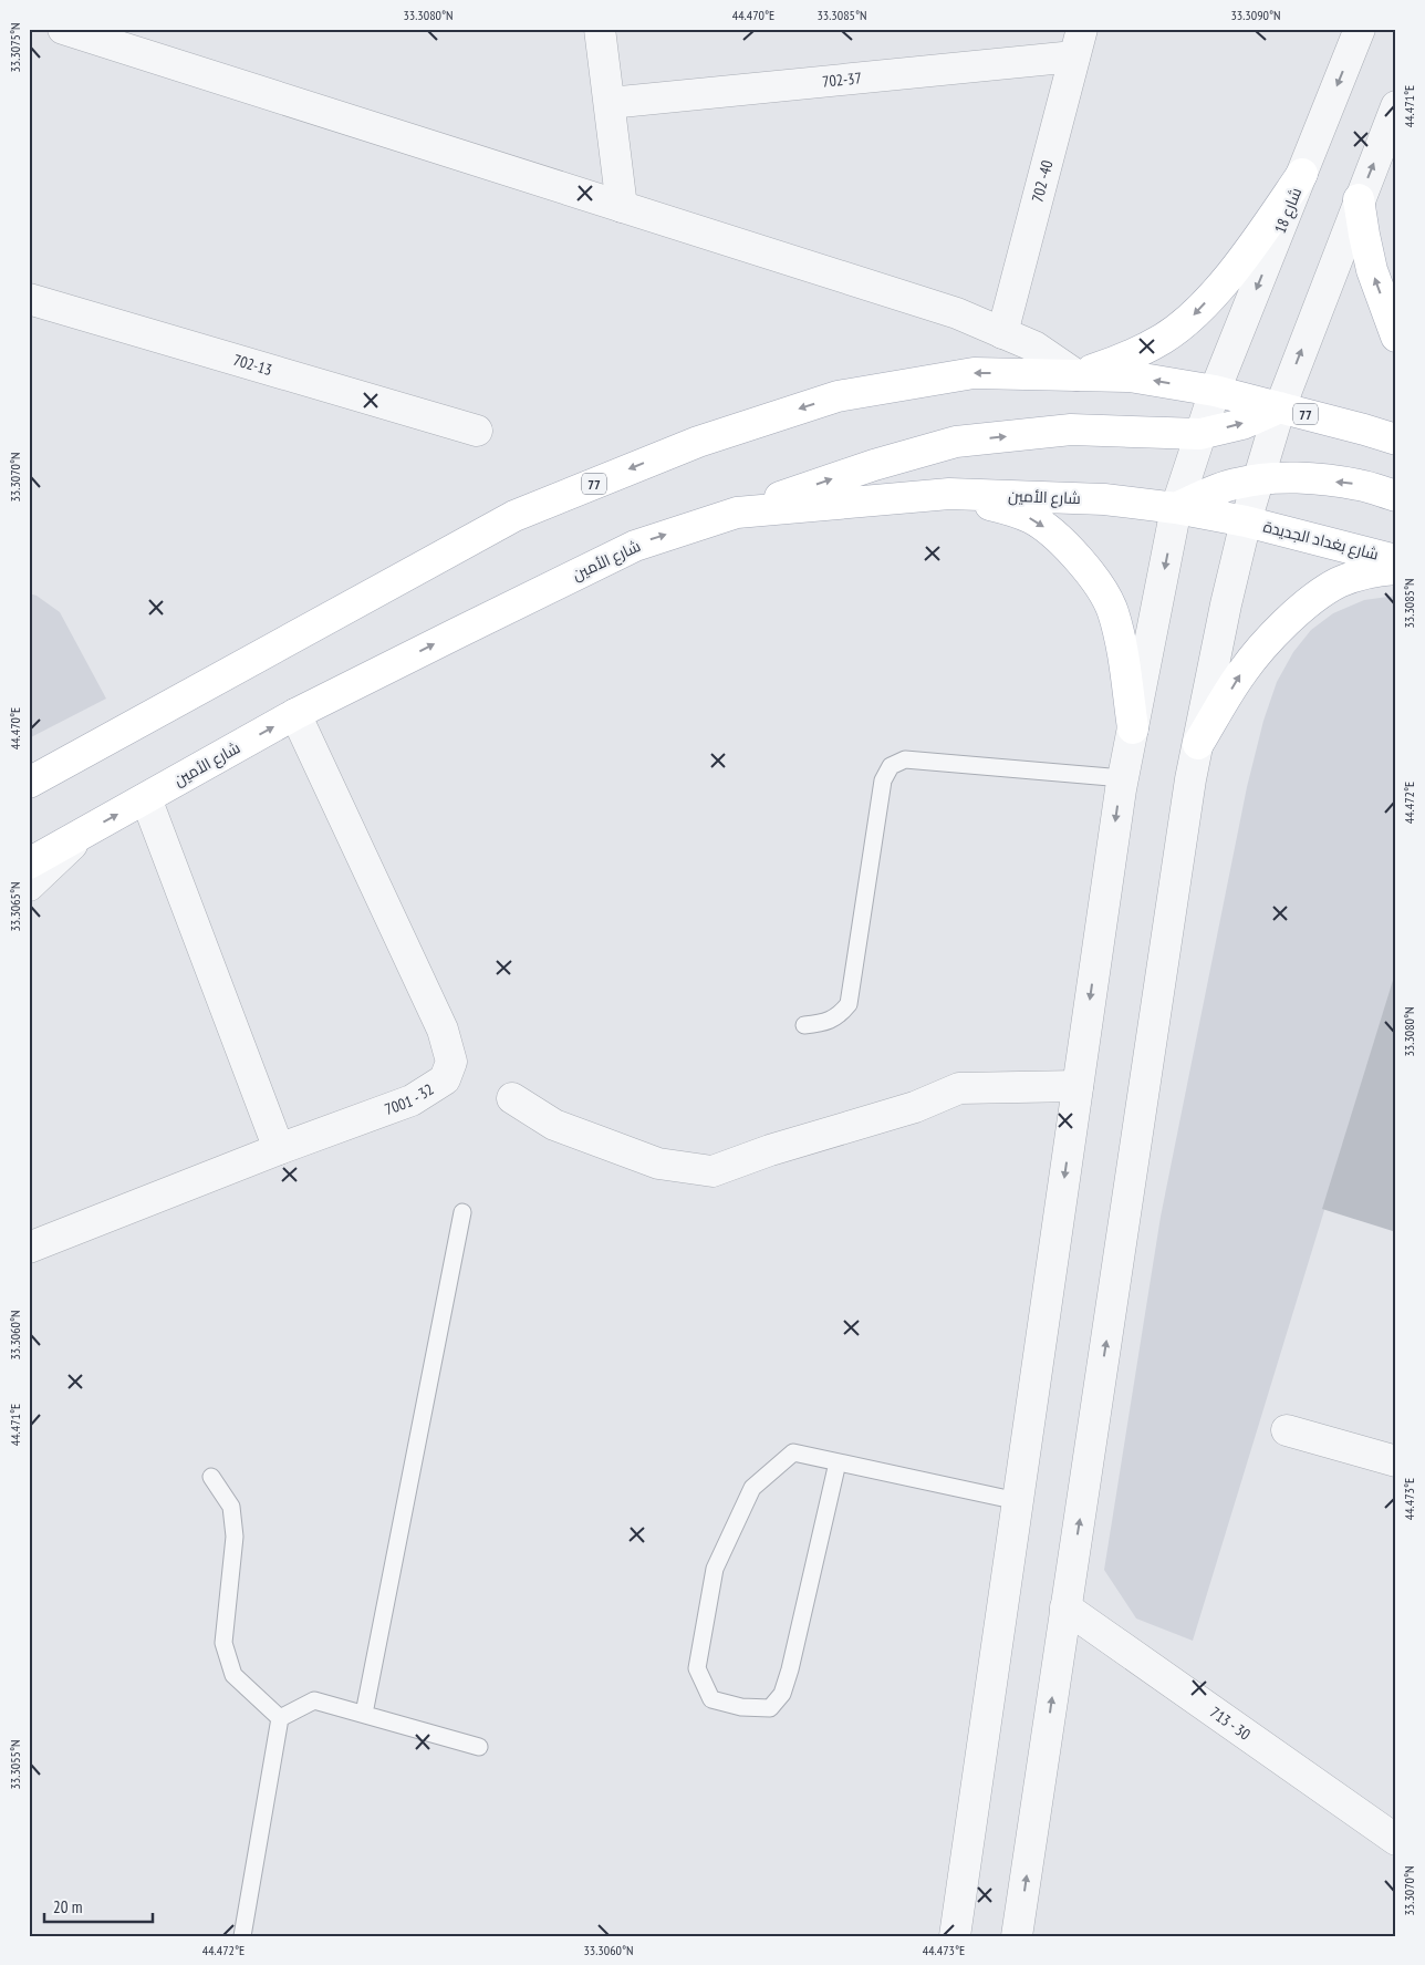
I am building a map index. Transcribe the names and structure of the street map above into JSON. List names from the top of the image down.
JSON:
{
  "streets": {
    "main road": ["77", "شارع الأمين", "شارع بغداد الجديدة"],
    "street": [
      "702-37",
      "702 -40",
      "شارع 18",
      "702-13",
      "7001 - 32",
      "713 - 30"
    ]
  },
  "crossings": [
    ["702-37", "702 -40"],
    ["شارع 18", "77"],
    ["شارع 18", "شارع الأمين"],
    ["شارع الأمين", "شارع بغداد الجديدة"],
    ["شارع الأمين", "7001 - 32"]
  ],
  "scale_bar": "20 m",
  "coordinates": [
    "33.3080°N",
    "44.470°E",
    "33.3085°N",
    "33.3090°N",
    "33.3075°N",
    "44.471°E",
    "33.3070°N",
    "44.472°E",
    "33.3065°N",
    "33.3060°N",
    "44.473°E",
    "33.3055°N"
  ]
}
